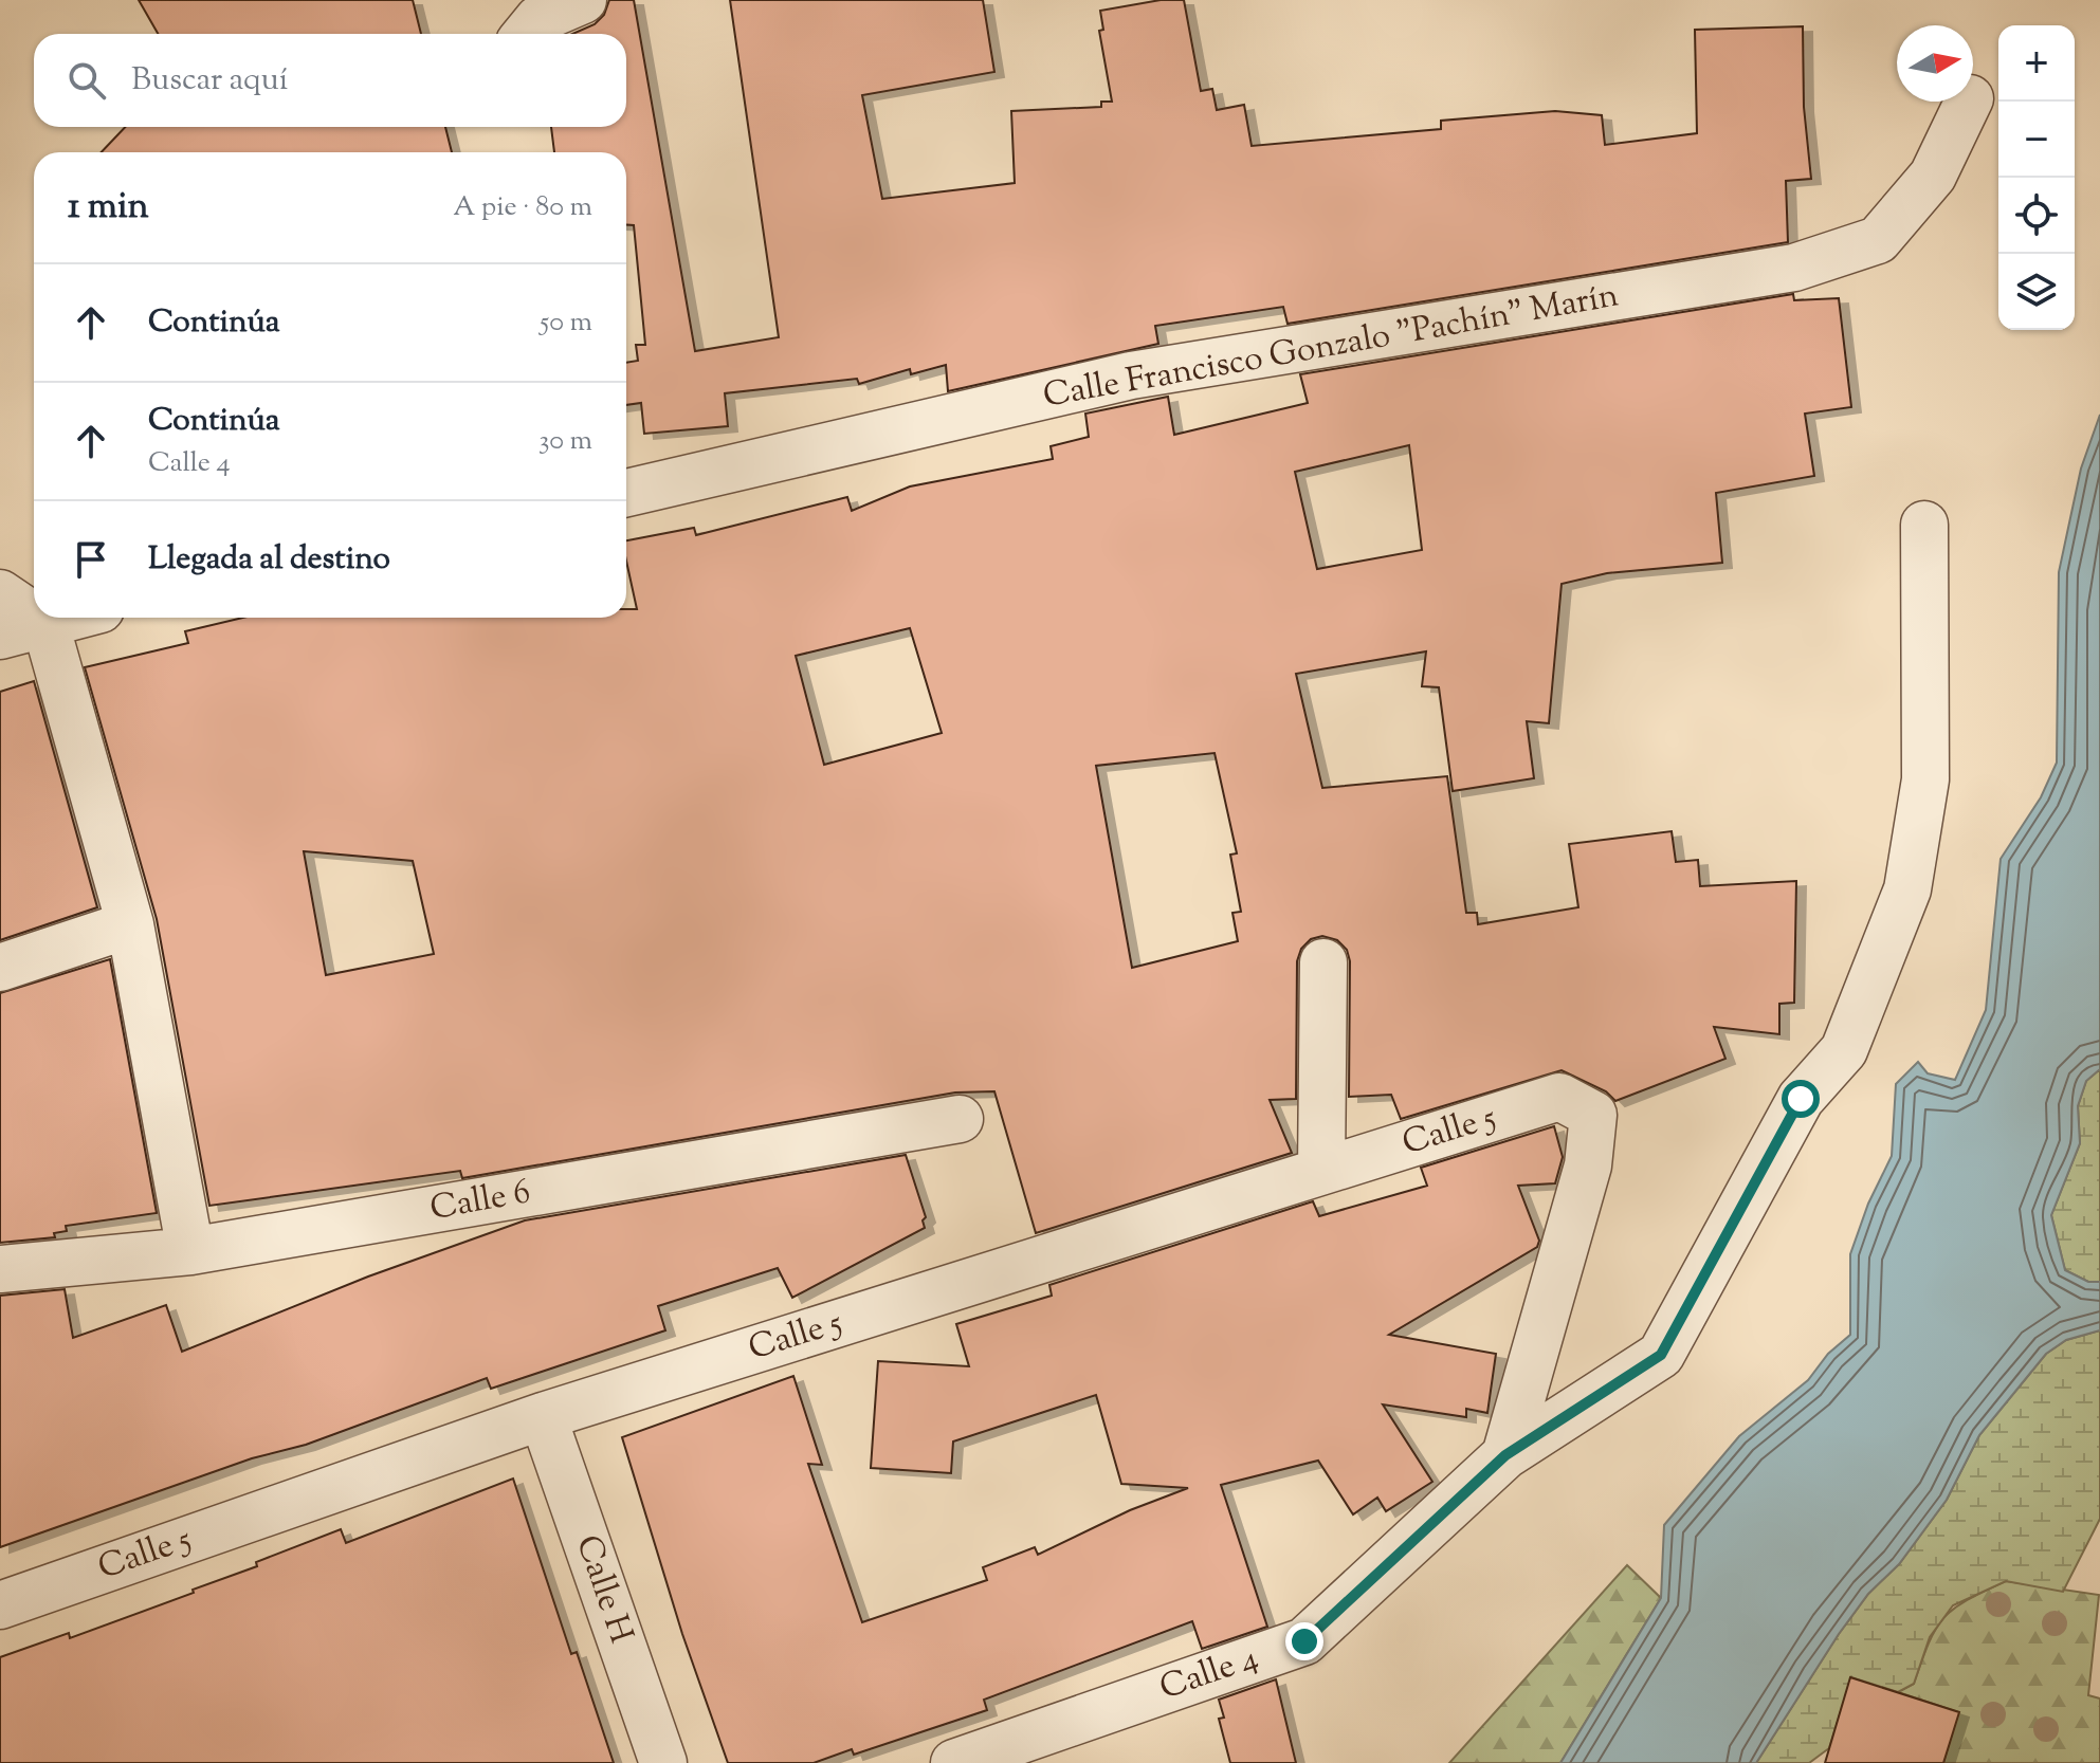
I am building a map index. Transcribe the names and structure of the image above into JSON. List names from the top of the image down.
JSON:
{
  "streets": {
    "street": [
      "Calle Francisco Gonzalo \"Pachín\" Marín",
      "Calle 5",
      "Calle 6",
      "Calle H",
      "Calle 4"
    ]
  },
  "crossings": [
    ["Calle 5", "Calle H"],
    ["Calle 5", "Calle 4"]
  ],
  "north": "right",
  "page": {
    "map_buttons": ["+", "−"],
    "search": "Buscar aquí",
    "heading": ["1 min", "A pie · 80 m"],
    "list": [
      ["Continúa", "50 m"],
      ["Continúa", "Calle 4", "30 m"],
      "Llegada al destino"
    ]
  }
}
